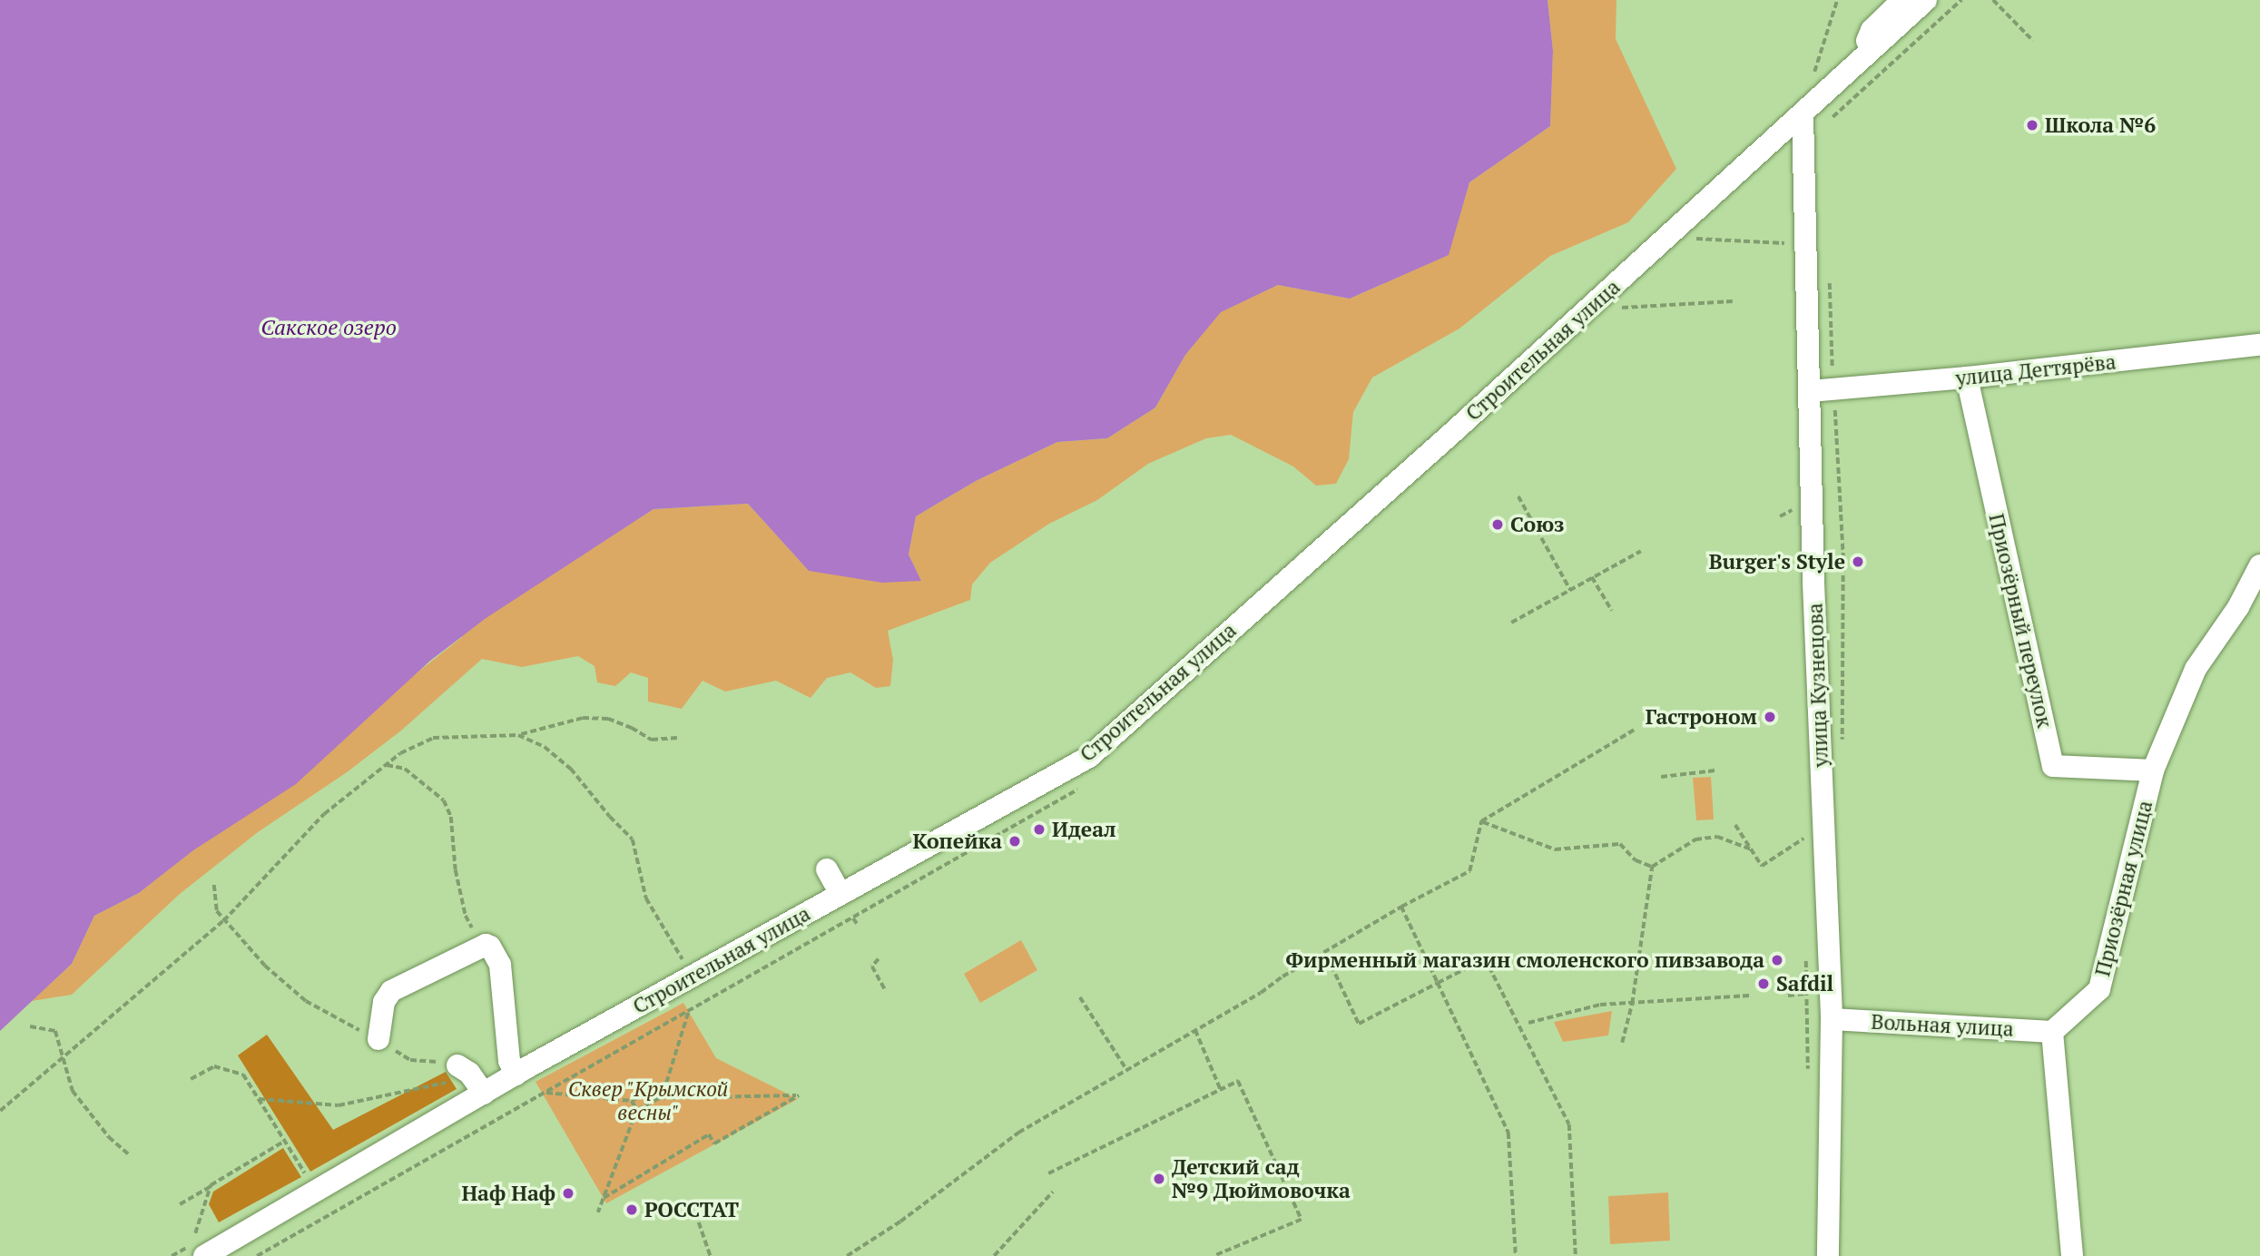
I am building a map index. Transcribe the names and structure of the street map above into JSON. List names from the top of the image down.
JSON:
{
  "streets": {
    "street": [
      "Строительная улица",
      "улица Дегтярёва",
      "Приозёрный переулок",
      "улица Кузнецова",
      "Приозёрная улица",
      "Вольная улица"
    ]
  },
  "crossings": [
    ["Строительная улица", "улица Кузнецова"],
    ["улица Дегтярёва", "Приозёрный переулок"],
    ["улица Дегтярёва", "улица Кузнецова"],
    ["Приозёрный переулок", "Приозёрная улица"],
    ["улица Кузнецова", "Вольная улица"],
    ["Приозёрная улица", "Вольная улица"]
  ],
  "water": ["Сакское озеро"],
  "parks": ["Сквер \"Крымской весны\""],
  "places": [
    "Школа №6",
    "Союз",
    "Burger's Style",
    "Гастроном",
    "Идеал",
    "Копейка",
    "Фирменный магазин смоленского пивзавода",
    "Safdil",
    "Детский сад №9 Дюймовочка",
    "Наф Наф",
    "РОССТАТ"
  ]
}
